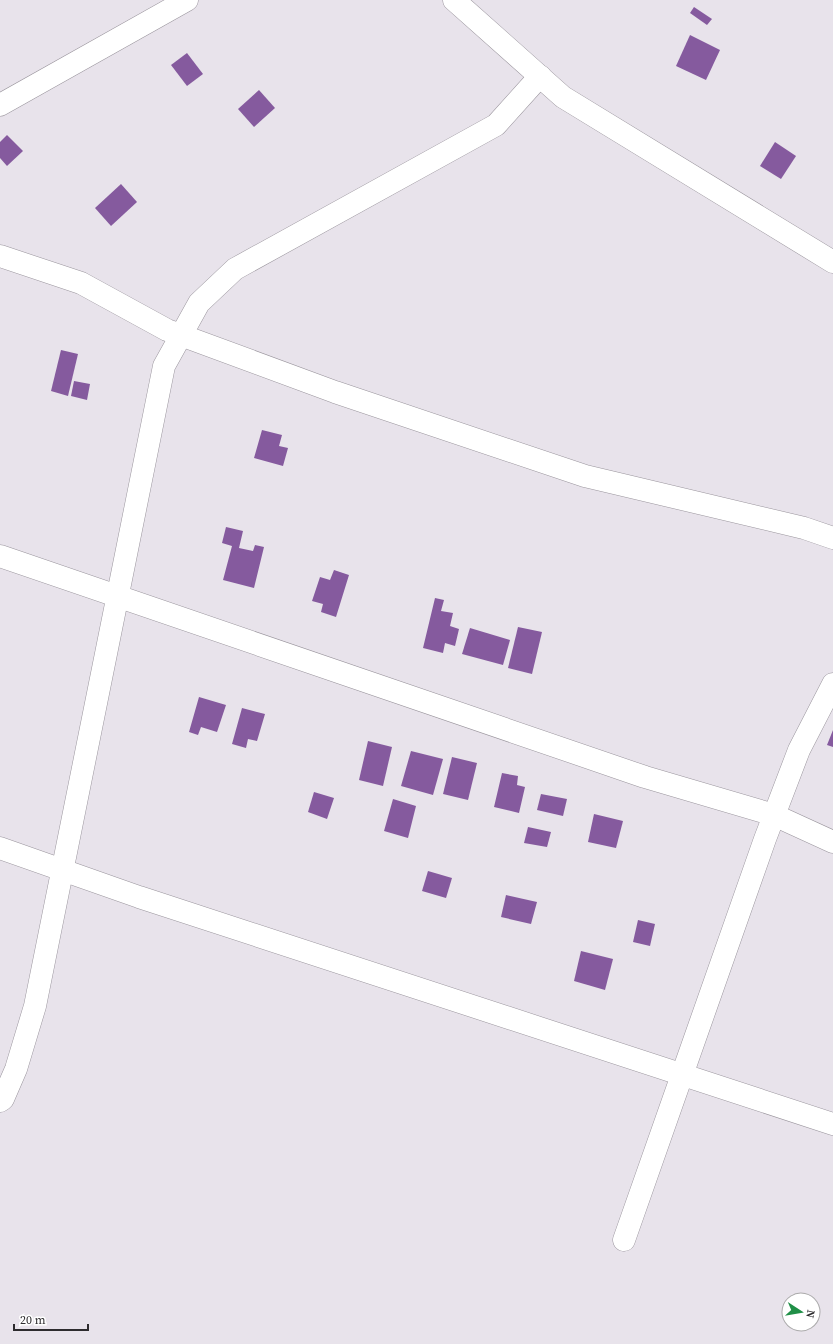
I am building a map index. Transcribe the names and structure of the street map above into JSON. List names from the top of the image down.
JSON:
{
  "scale_bar": "20 m",
  "north": "right"
}
